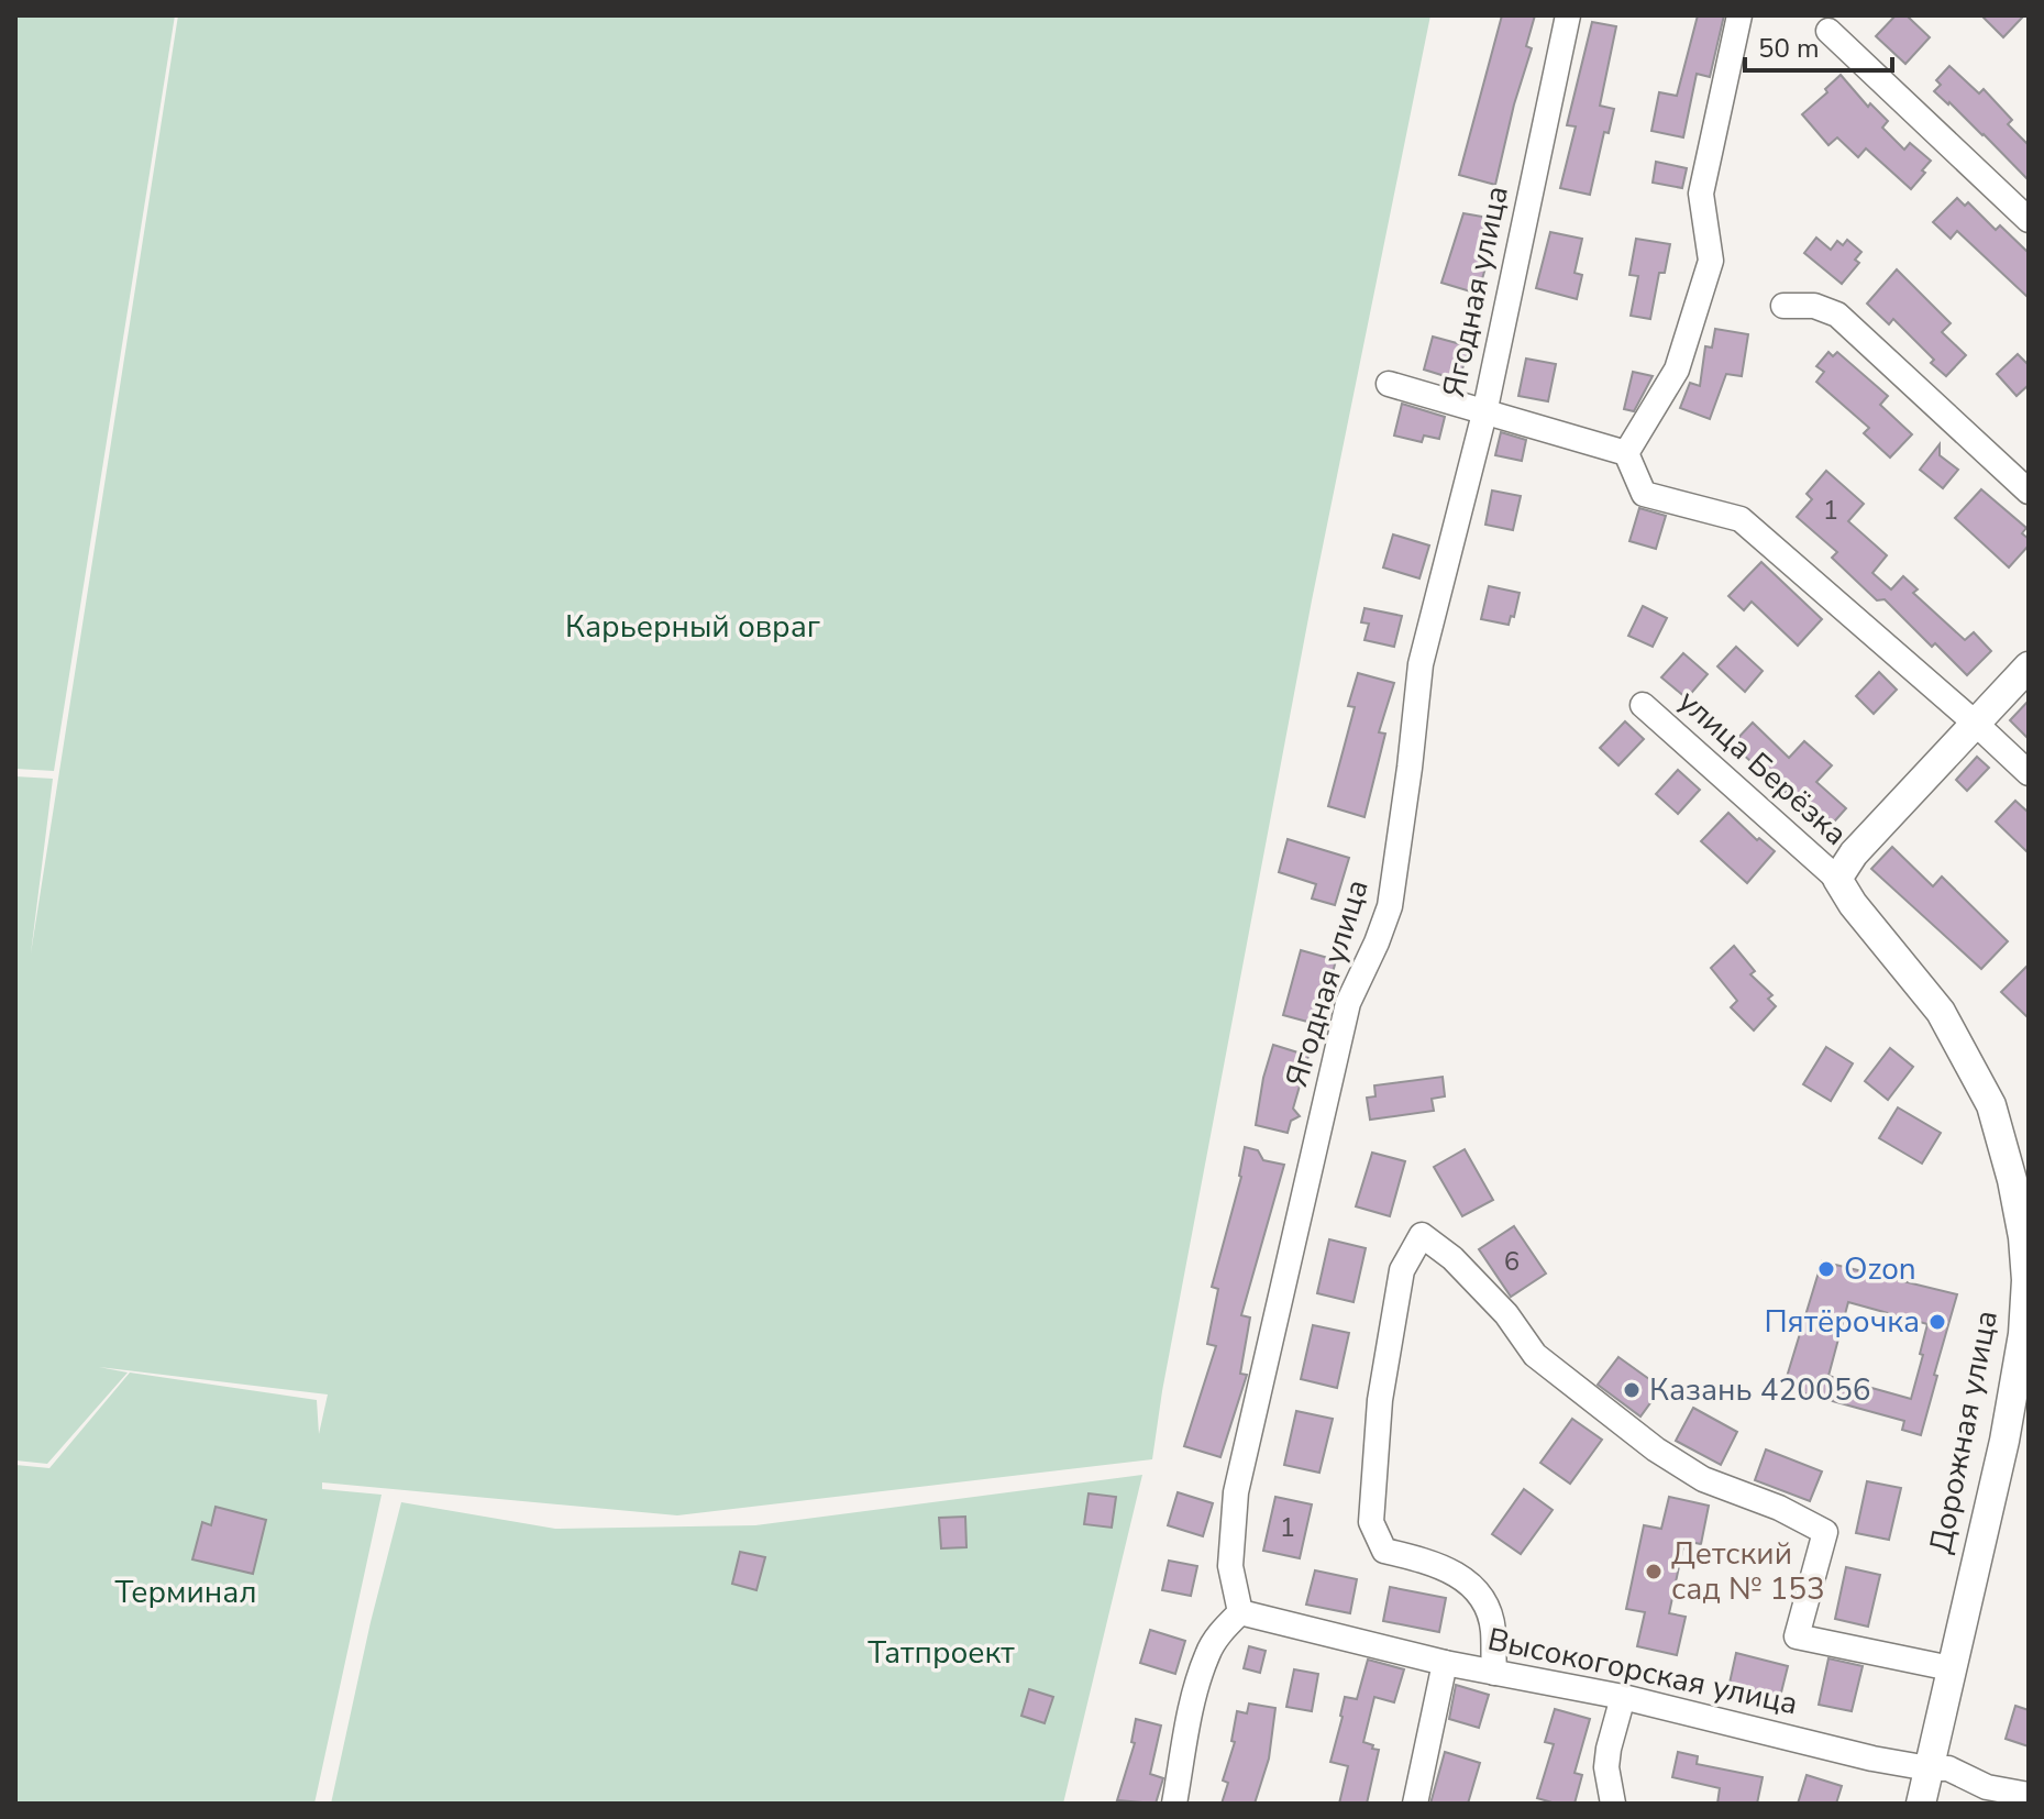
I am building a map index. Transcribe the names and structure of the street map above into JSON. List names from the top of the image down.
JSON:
{
  "streets": {
    "street": [
      "Ягодная улица",
      "улица Берёзка",
      "Дорожная улица",
      "Высокогорская улица"
    ]
  },
  "crossings": [
    ["Ягодная улица", "Высокогорская улица"],
    ["улица Берёзка", "Дорожная улица"],
    ["Дорожная улица", "Высокогорская улица"]
  ],
  "parks": ["Карьерный овраг", "Терминал", "Татпроект"],
  "places": [
    "Ozon",
    "Пятёрочка",
    "Казань 420056",
    "Детский сад № 153"
  ],
  "house_numbers": ["1", "6", "1"],
  "scale_bar": "50 m"
}
